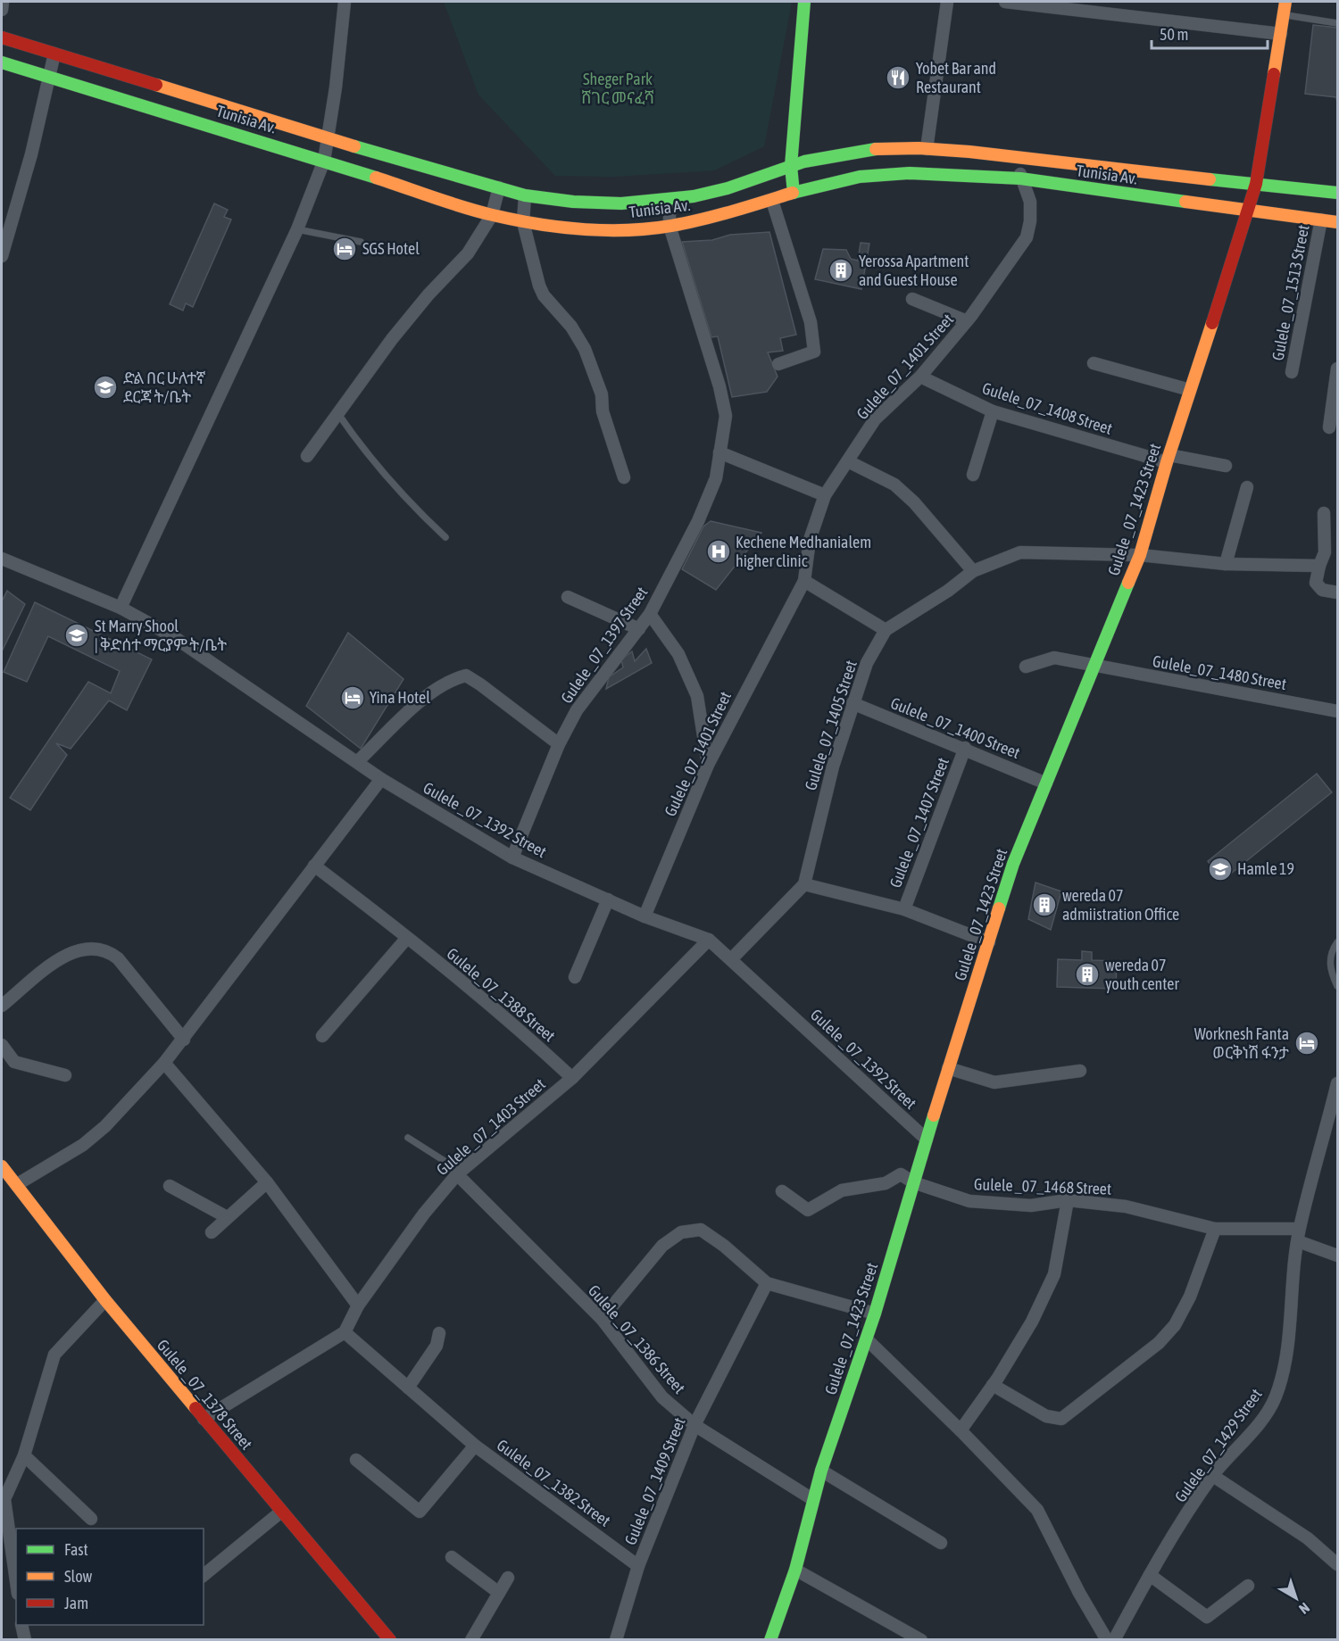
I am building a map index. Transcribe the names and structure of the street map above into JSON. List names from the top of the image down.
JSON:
{
  "streets": {
    "main road": ["Tunisia Av.", "Gulele _07_1423 Street", "Gulele _07_1378 Street"],
    "street": [
      "Gulele _07_1513 Street",
      "Gulele_07_1401 Street",
      "Gulele_07_1408 Street",
      "Gulele _07_1397 Street",
      "Gulele_07_1480 Street",
      "Gulele_07_1405 Street",
      "Gulele _07_1400 Street",
      "Gulele _07_1392 Street",
      "Gulele _07_1407 Street",
      "Gulele_07_1388 Street",
      "Gulele _07_1403 Street",
      "Gulele _07_1468 Street",
      "Gulele _07_1386 Street",
      "Gulele_07_1429 Street",
      "Gulele_07_1409 Street",
      "Gulele_07_1382 Street"
    ]
  },
  "crossings": [
    ["Tunisia Av.", "Gulele _07_1513 Street"],
    ["Tunisia Av.", "Gulele_07_1401 Street"],
    ["Tunisia Av.", "Gulele _07_1423 Street"],
    ["Tunisia Av.", "Gulele _07_1397 Street"],
    ["Gulele_07_1401 Street", "Gulele_07_1408 Street"],
    ["Gulele_07_1401 Street", "Gulele _07_1392 Street"],
    ["Gulele_07_1408 Street", "Gulele _07_1423 Street"],
    ["Gulele _07_1423 Street", "Gulele_07_1480 Street"],
    ["Gulele _07_1423 Street", "Gulele_07_1405 Street"],
    ["Gulele _07_1423 Street", "Gulele _07_1400 Street"],
    ["Gulele _07_1423 Street", "Gulele _07_1392 Street"],
    ["Gulele _07_1423 Street", "Gulele _07_1468 Street"],
    ["Gulele _07_1423 Street", "Gulele _07_1386 Street"],
    ["Gulele _07_1397 Street", "Gulele _07_1392 Street"],
    ["Gulele_07_1405 Street", "Gulele _07_1400 Street"],
    ["Gulele _07_1400 Street", "Gulele _07_1407 Street"],
    ["Gulele _07_1392 Street", "Gulele _07_1403 Street"],
    ["Gulele_07_1388 Street", "Gulele _07_1403 Street"],
    ["Gulele _07_1403 Street", "Gulele _07_1386 Street"],
    ["Gulele _07_1403 Street", "Gulele_07_1382 Street"],
    ["Gulele _07_1468 Street", "Gulele_07_1429 Street"],
    ["Gulele _07_1386 Street", "Gulele_07_1409 Street"],
    ["Gulele_07_1409 Street", "Gulele_07_1382 Street"]
  ],
  "parks": ["Sheger Park ሸገር መናፈሻ"],
  "places": {
    "restaurant": ["Yobet Bar and Restaurant"],
    "hotel": ["SGS Hotel", "Yina Hotel", "Worknesh Fanta ወርቅነሽ ፋንታ"],
    "building": ["Yerossa Apartment and Guest House", "wereda 07 admiistration Office", "wereda 07 youth center"],
    "school or university": ["ድል በር ሁለተኛ ደርጃ ት/ቤት", "St Marry Shool | ቅድሰተ ማርያም ት/ቤት", "Hamle 19"],
    "hospital": ["Kechene Medhanialem higher clinic"]
  },
  "legend": ["Fast", "Slow", "Jam"],
  "scale_bar": "50 m",
  "north": "bottom right"
}
